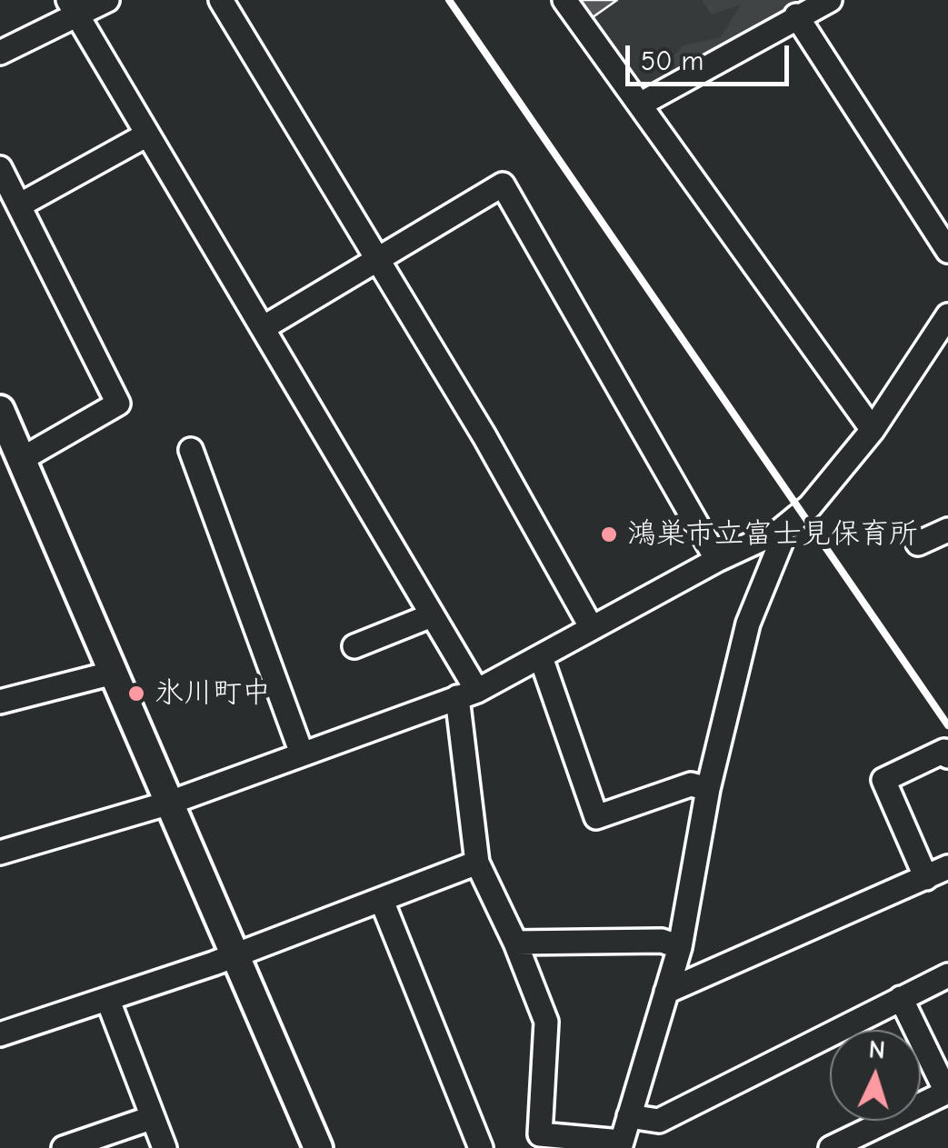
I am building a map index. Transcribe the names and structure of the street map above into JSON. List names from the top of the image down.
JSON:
{
  "places": ["鴻巣市立富士見保育所", "氷川町中"],
  "scale_bar": "50 m",
  "north": "top"
}
